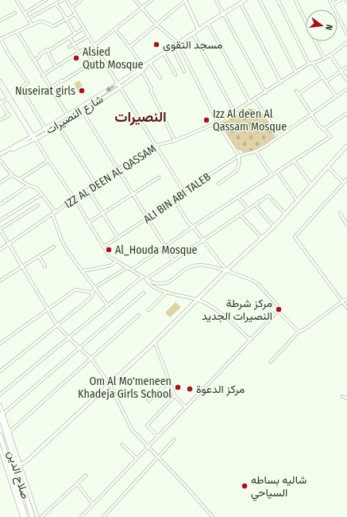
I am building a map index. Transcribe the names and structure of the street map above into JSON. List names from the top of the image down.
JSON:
{
  "streets": {
    "highway": ["صلاح الدين"],
    "main road": ["شارع النصيرات"],
    "street": ["IZZ AL DEEN AL QASSAM", "ALI BIN ABI TALEB"]
  },
  "districts": ["النصيرات"],
  "places": [
    "مسجد التقوى",
    "Alsied Qutb Mosque",
    "Nuseirat girls",
    "Izz Al deen Al Qassam Mosque",
    "Al_Houda Mosque",
    "مركز شرطة النصيرات الجديد",
    "Om Al Mo'meneen Khadeja Girls School",
    "مركز الدعوة",
    "شاليه بساطه السياحي"
  ],
  "north": "right"
}
